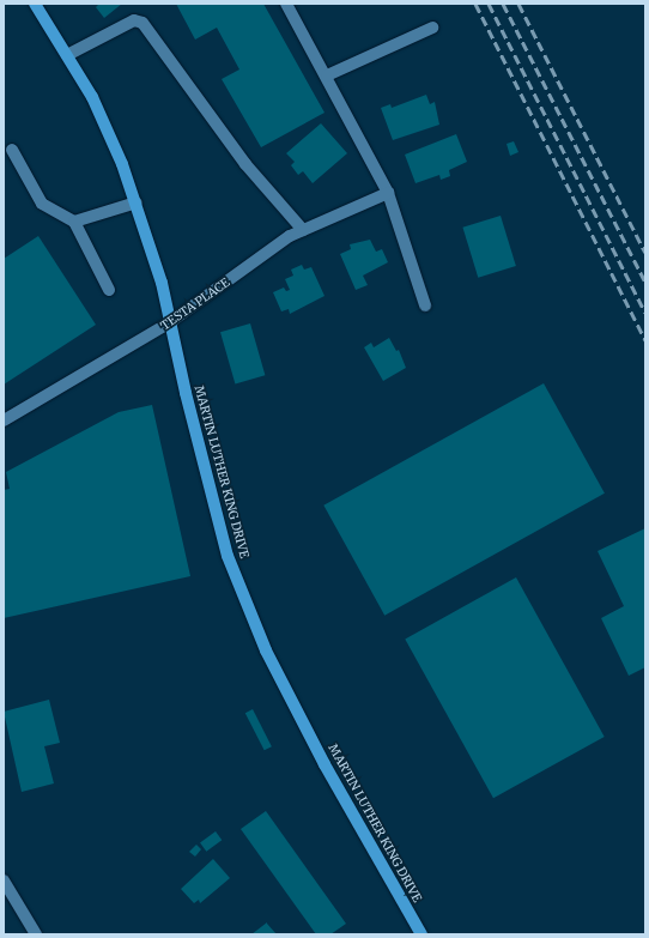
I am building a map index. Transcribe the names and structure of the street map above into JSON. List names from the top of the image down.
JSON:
{
  "streets": {
    "main road": ["MARTIN LUTHER KING DRIVE"],
    "street": ["TESTA PLACE"]
  },
  "crossings": [
    ["TESTA PLACE", "MARTIN LUTHER KING DRIVE"]
  ]
}
